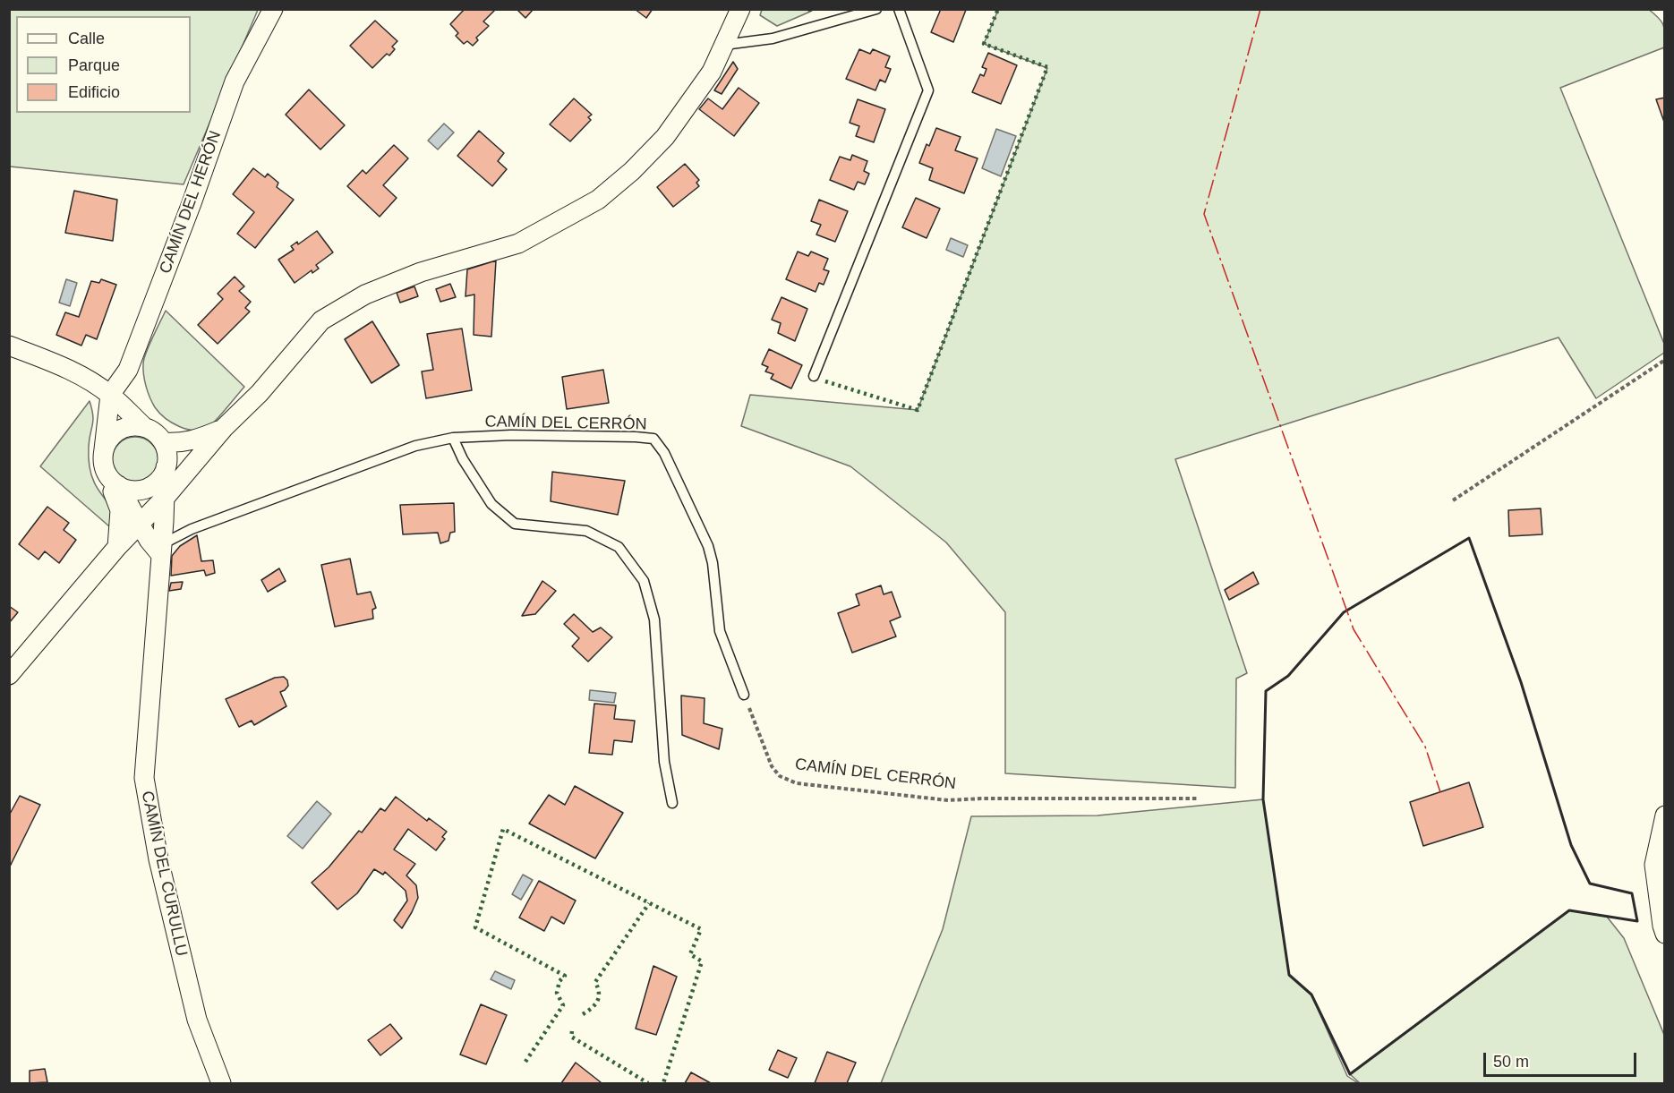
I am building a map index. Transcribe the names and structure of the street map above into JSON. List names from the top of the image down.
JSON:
{
  "streets": {
    "street": ["CAMÍN DEL HERÓN", "CAMÍN DEL CURULLU"],
    "lane": ["CAMÍN DEL CERRÓN"]
  },
  "crossings": [
    ["CAMÍN DEL CERRÓN", "CAMÍN DEL CURULLU"]
  ],
  "legend": ["Calle", "Parque", "Edificio"],
  "scale_bar": "50 m"
}
